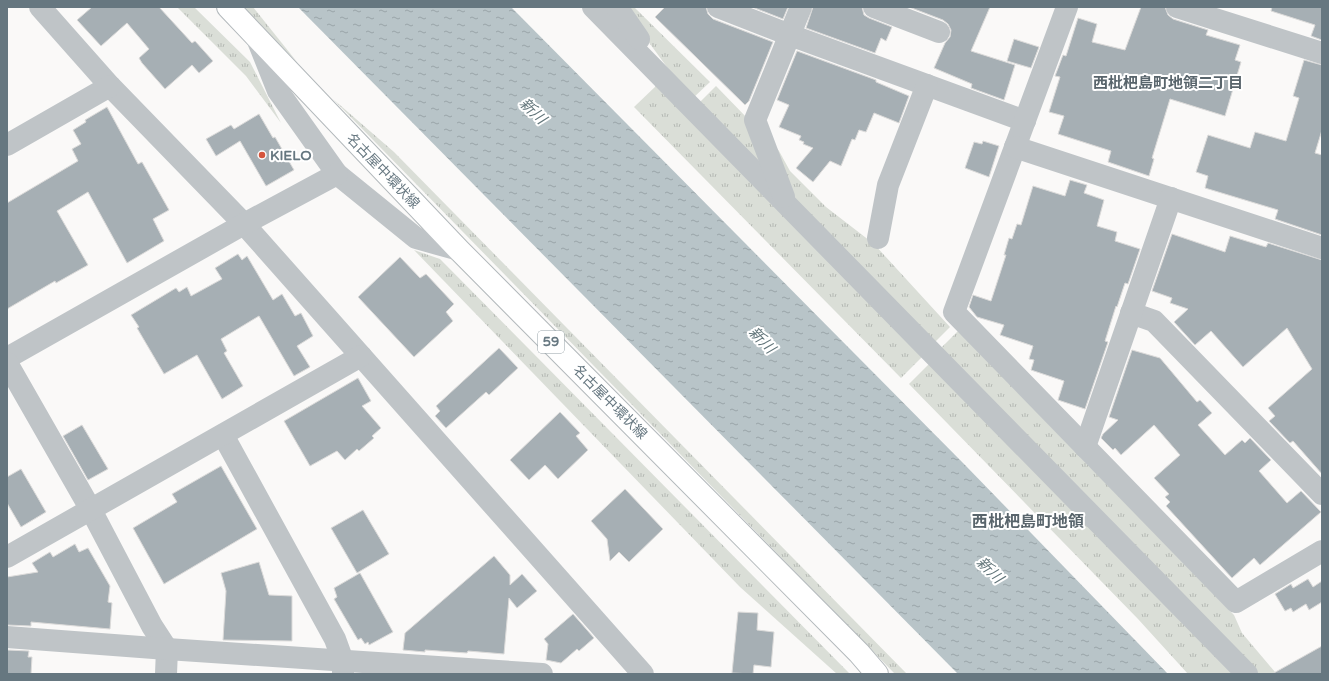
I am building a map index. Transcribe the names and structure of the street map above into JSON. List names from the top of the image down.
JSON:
{
  "streets": {
    "main road": ["名古屋中環状線", "59"]
  },
  "districts": ["西枇杷島町地領二丁目", "西枇杷島町地領"],
  "water": ["新川"],
  "places": ["KIELO"]
}
